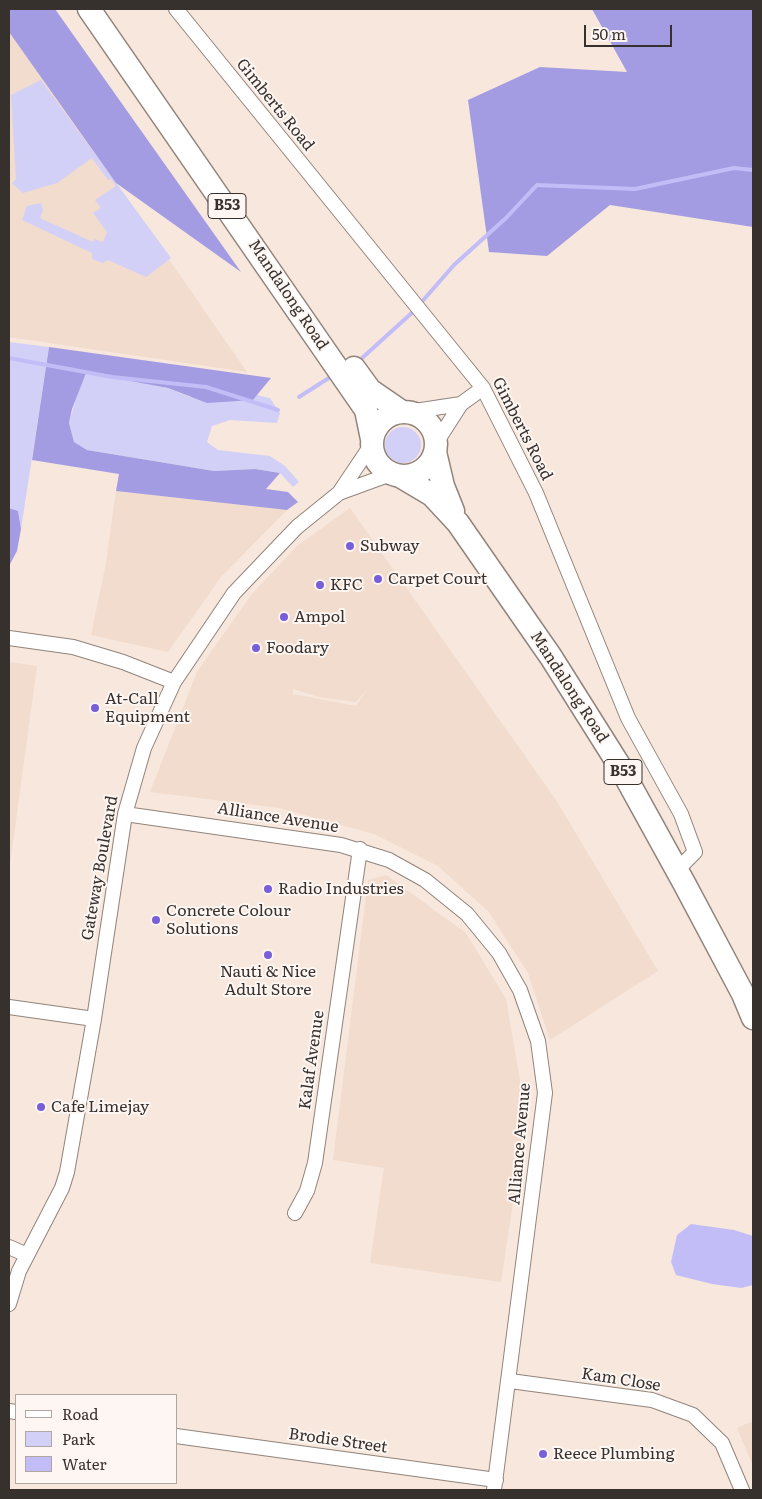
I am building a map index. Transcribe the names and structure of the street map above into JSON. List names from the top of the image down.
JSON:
{
  "streets": {
    "main road": ["B53", "Mandalong Road"],
    "street": [
      "Gimberts Road",
      "Alliance Avenue",
      "Gateway Boulevard",
      "Kalaf Avenue",
      "Kam Close",
      "Brodie Street"
    ]
  },
  "crossings": [
    ["Gimberts Road", "Mandalong Road"],
    ["B53", "Mandalong Road"],
    ["B53", "Gateway Boulevard"],
    ["Mandalong Road", "Gateway Boulevard"],
    ["Alliance Avenue", "Gateway Boulevard"],
    ["Alliance Avenue", "Kalaf Avenue"],
    ["Alliance Avenue", "Kam Close"],
    ["Alliance Avenue", "Brodie Street"]
  ],
  "places": [
    "Subway",
    "Carpet Court",
    "KFC",
    "Ampol",
    "Foodary",
    "At-Call Equipment",
    "Radio Industries",
    "Concrete Colour Solutions",
    "Nauti & Nice Adult Store",
    "Cafe Limejay",
    "Reece Plumbing"
  ],
  "legend": ["Road", "Park", "Water"],
  "scale_bar": "50 m"
}
